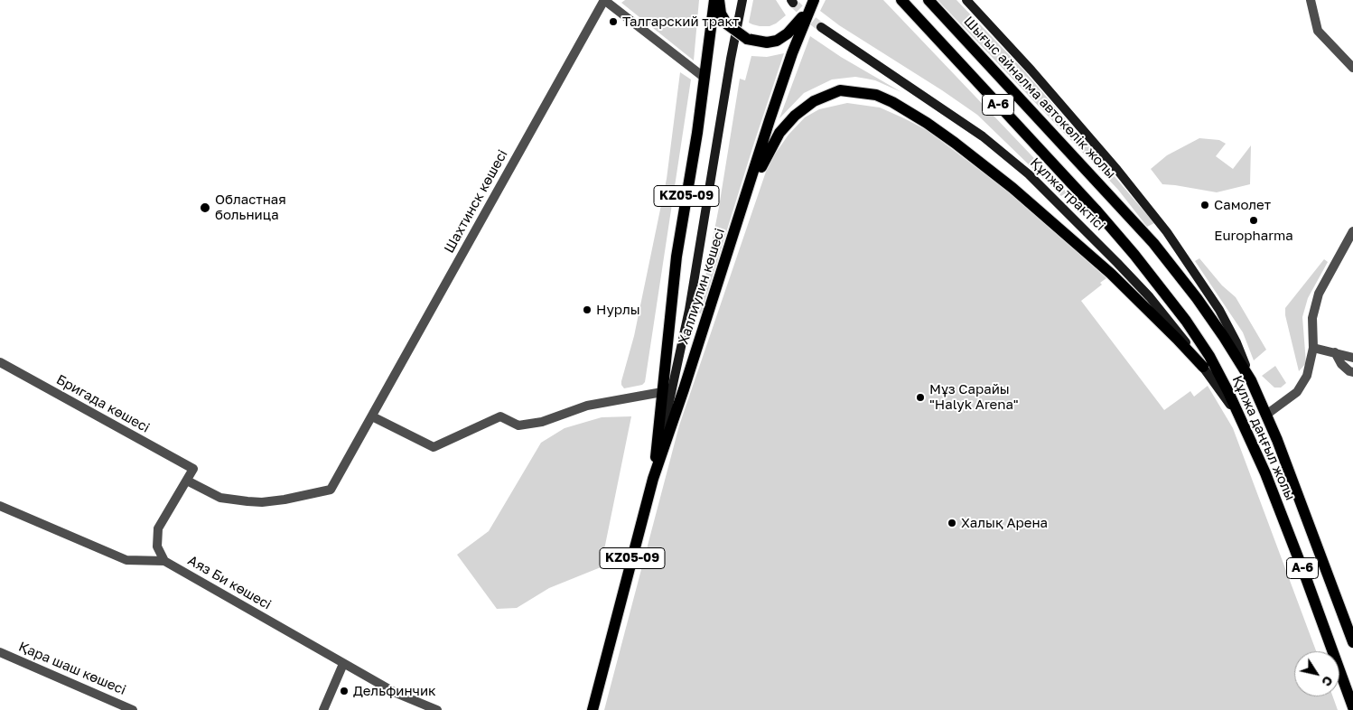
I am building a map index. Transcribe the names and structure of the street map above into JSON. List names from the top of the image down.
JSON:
{
  "streets": {
    "main road": [
      "Шығыс айналма автокөлік жолы",
      "A-6",
      "Құлжа трактісі",
      "KZ05-09",
      "Халлиулин көшесі",
      "Құлжа даңғыл жолы"
    ],
    "street": [
      "Шахтинск көшесі",
      "Бригада көшесі",
      "Аяз Би көшесі",
      "Қара шаш көшесі"
    ]
  },
  "crossings": [
    ["Шығыс айналма автокөлік жолы", "Құлжа даңғыл жолы"],
    ["Құлжа трактісі", "Құлжа даңғыл жолы"],
    ["KZ05-09", "Халлиулин көшесі"],
    ["Шахтинск көшесі", "Бригада көшесі"]
  ],
  "places": [
    "Талгарский тракт",
    "Самолет",
    "Областная больница",
    "Europharma",
    "Нурлы",
    "Мұз Сарайы \"Halyk Arena\"",
    "Халық Арена",
    "Дельфинчик"
  ],
  "north": "bottom right"
}
